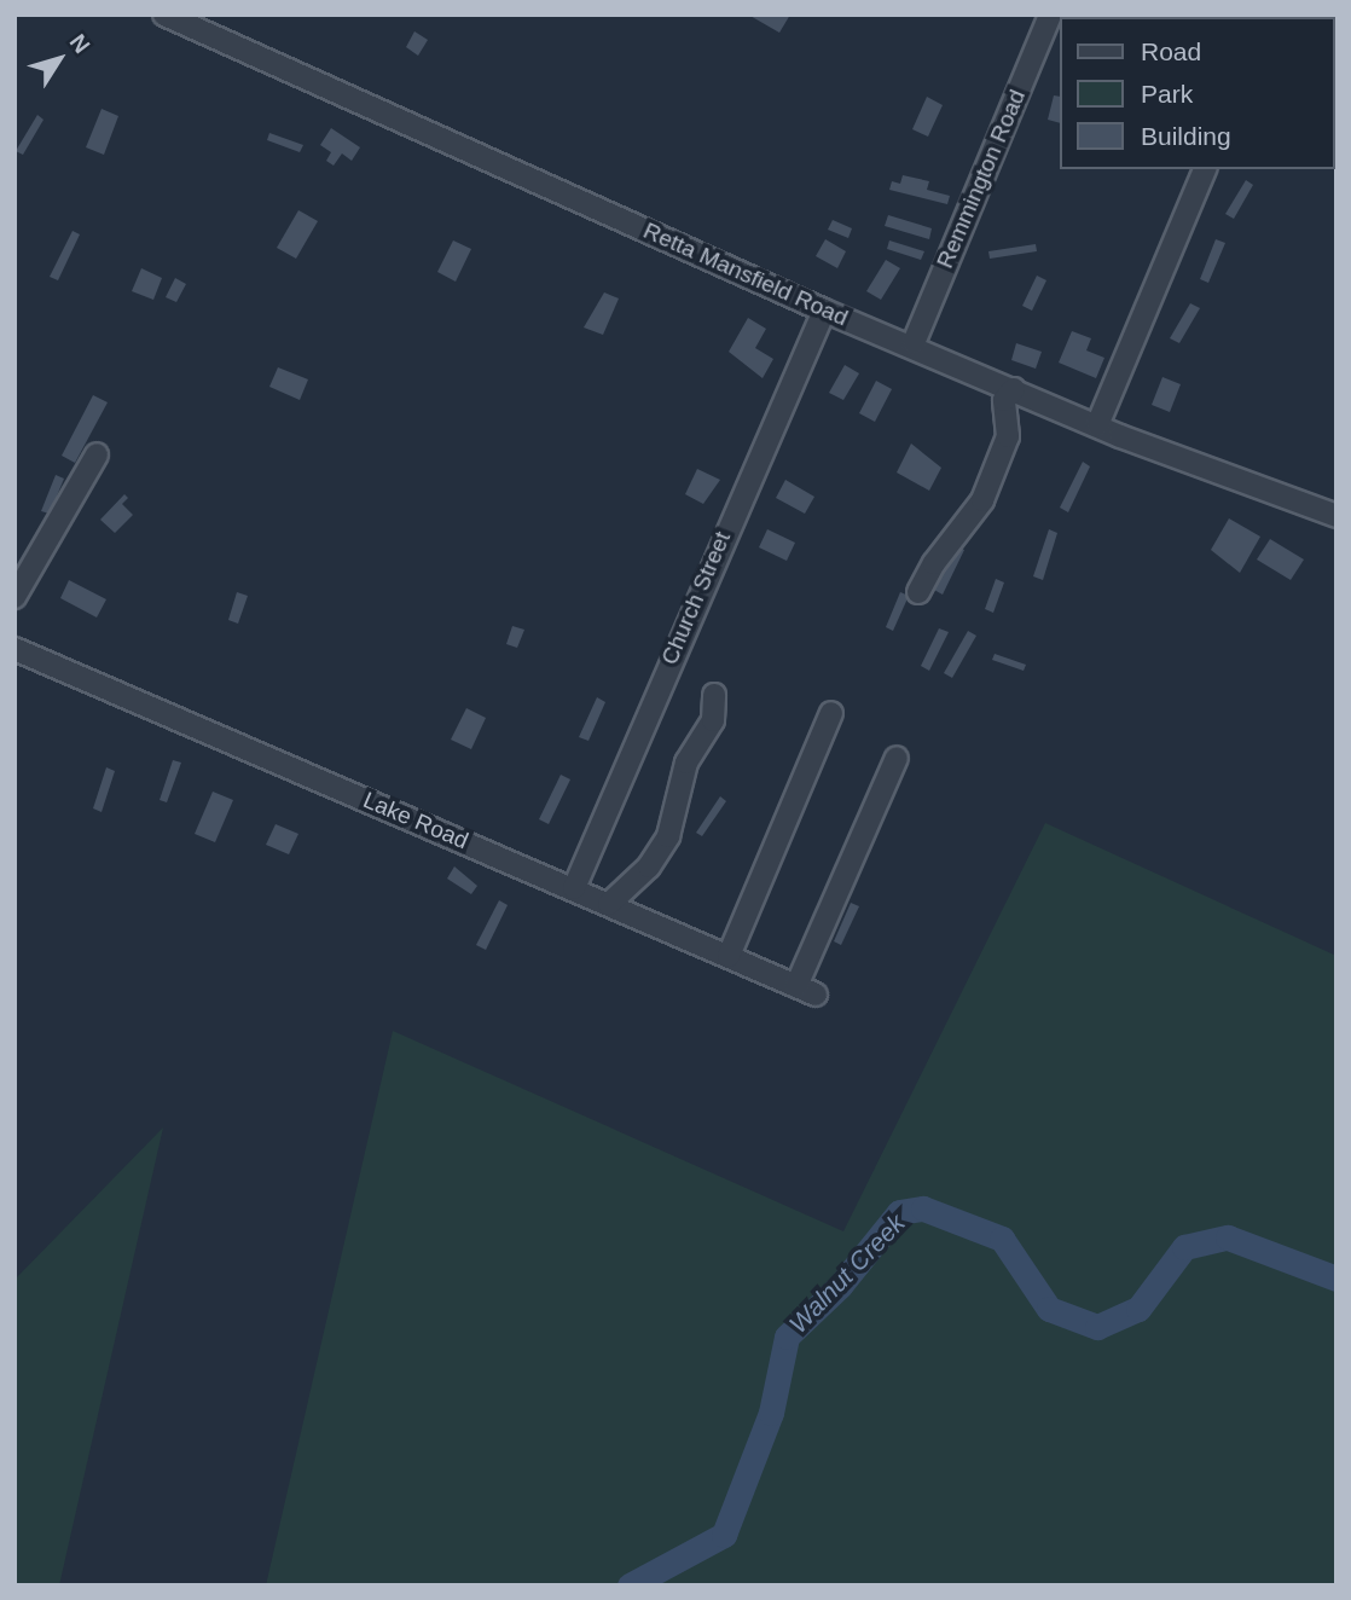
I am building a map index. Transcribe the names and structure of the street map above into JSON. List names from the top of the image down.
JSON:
{
  "streets": {
    "street": [
      "Remmington Road",
      "Retta Mansfield Road",
      "Church Street",
      "Lake Road"
    ]
  },
  "crossings": [
    ["Remmington Road", "Retta Mansfield Road"],
    ["Retta Mansfield Road", "Church Street"],
    ["Church Street", "Lake Road"]
  ],
  "water": ["Walnut Creek"],
  "legend": ["Road", "Park", "Building"],
  "north": "top right"
}
